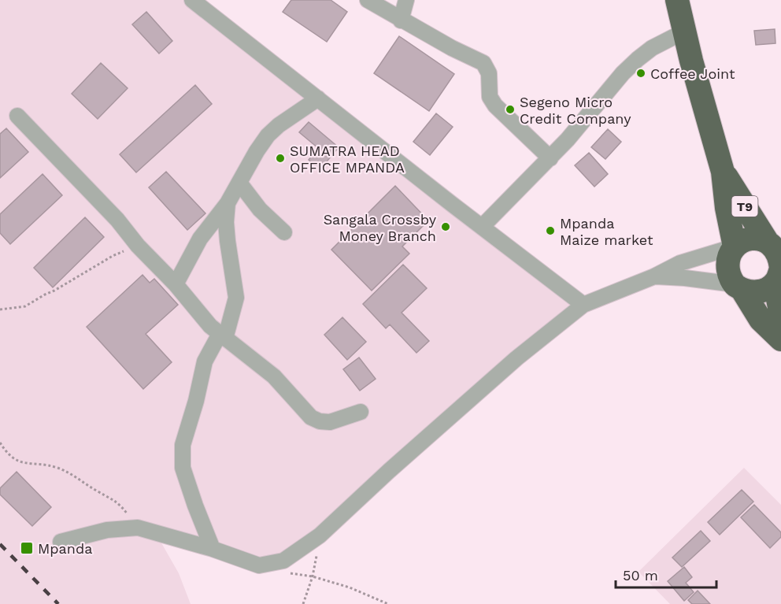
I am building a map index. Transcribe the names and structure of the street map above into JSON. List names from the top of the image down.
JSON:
{
  "streets": {
    "highway": ["T9"]
  },
  "places": {
    "other": [
      "Coffee Joint",
      "Segeno Micro Credit Company",
      "SUMATRA HEAD OFFICE MPANDA",
      "Sangala Crossby Money Branch",
      "Mpanda Maize market"
    ],
    "transit": ["Mpanda"]
  },
  "scale_bar": "50 m"
}
